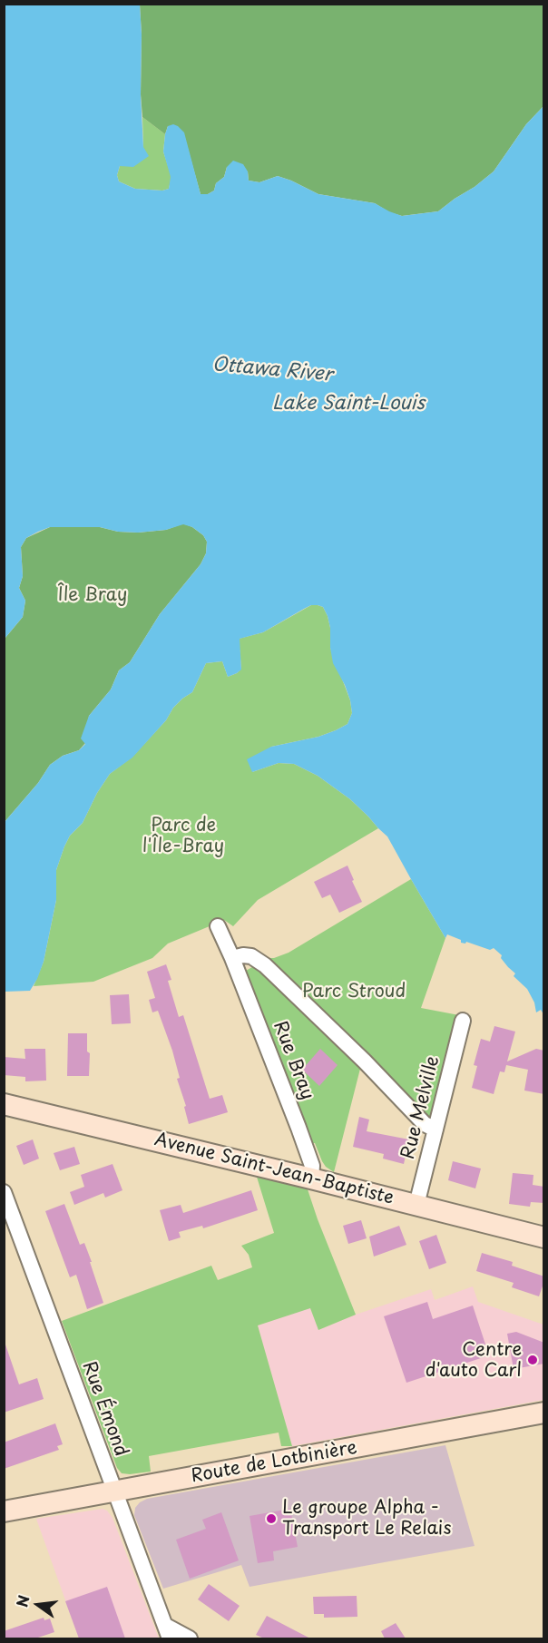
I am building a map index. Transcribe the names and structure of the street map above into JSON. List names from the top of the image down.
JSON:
{
  "streets": {
    "street": [
      "Rue Bray",
      "Rue Melville",
      "Avenue Saint-Jean-Baptiste",
      "Rue Émond",
      "Route de Lotbinière"
    ]
  },
  "crossings": [
    ["Rue Bray", "Avenue Saint-Jean-Baptiste"],
    ["Rue Melville", "Avenue Saint-Jean-Baptiste"],
    ["Rue Émond", "Route de Lotbinière"]
  ],
  "water": ["Ottawa River", "Lake Saint-Louis"],
  "parks": ["Île Bray", "Parc de l'Île-Bray", "Parc Stroud"],
  "places": ["Centre d'auto Carl", "Le groupe Alpha - Transport Le Relais"],
  "north": "left"
}
